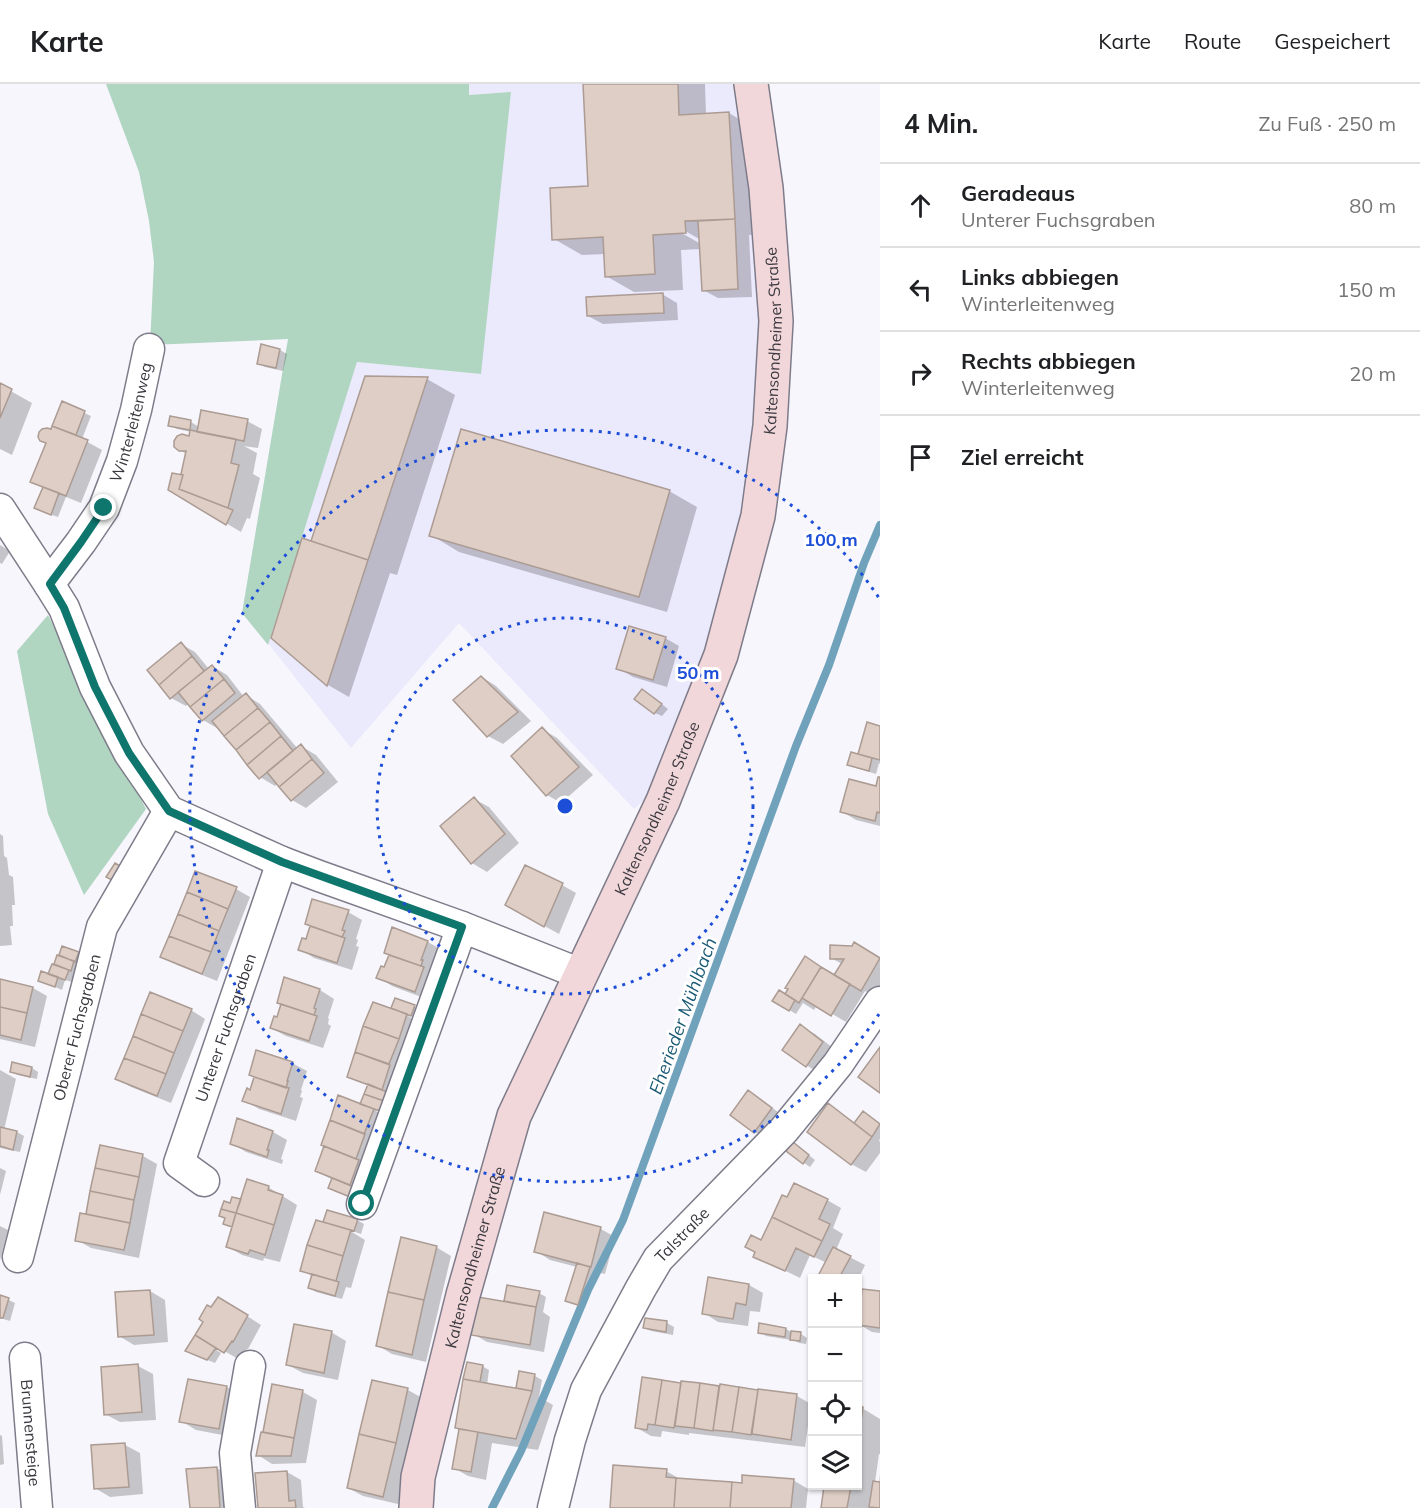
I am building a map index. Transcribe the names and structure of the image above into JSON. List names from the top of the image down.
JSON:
{
  "streets": {
    "main road": ["Kaltensondheimer Straße"],
    "street": [
      "Winterleitenweg",
      "Oberer Fuchsgraben",
      "Unterer Fuchsgraben",
      "Talstraße",
      "Brunnensteige"
    ]
  },
  "water": ["Eherieder Mühlbach"],
  "page": {
    "header": "Karte",
    "nav": ["Karte", "Route", "Gespeichert"],
    "heading": ["4 Min.", "Zu Fuß · 250 m"],
    "list": [
      ["Geradeaus", "Unterer Fuchsgraben", "80 m"],
      ["Links abbiegen", "Winterleitenweg", "150 m"],
      ["Rechts abbiegen", "Winterleitenweg", "20 m"],
      "Ziel erreicht"
    ],
    "map_buttons": ["+", "−"]
  },
  "rings": ["100 m", "50 m"]
}
